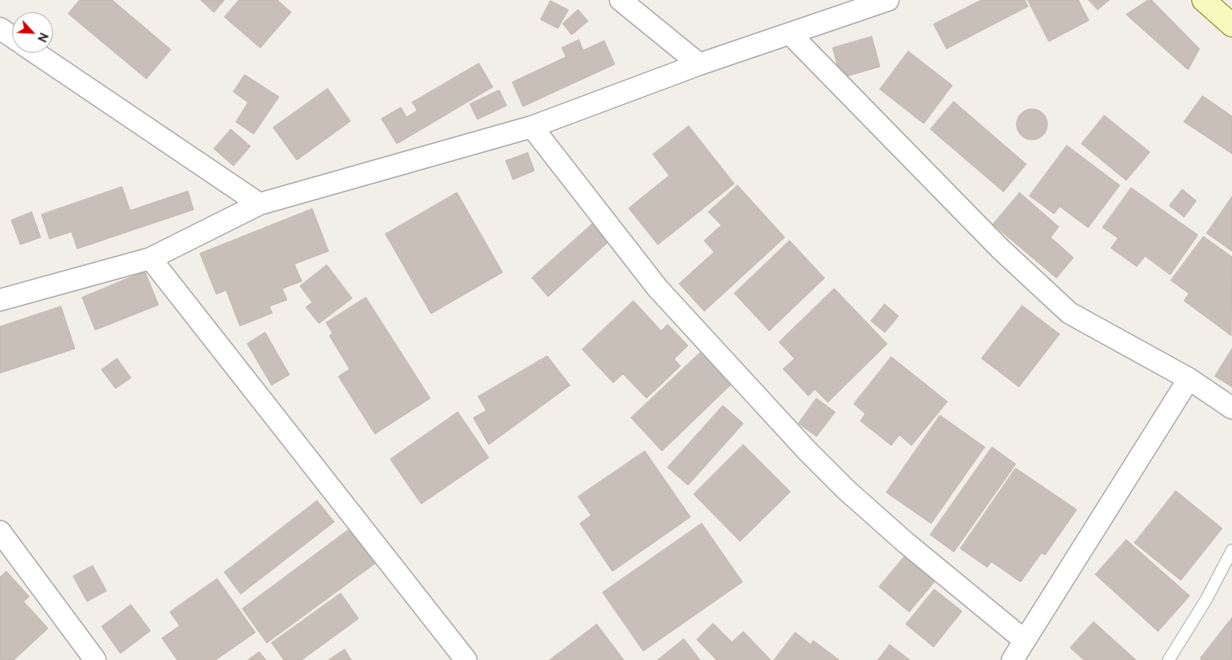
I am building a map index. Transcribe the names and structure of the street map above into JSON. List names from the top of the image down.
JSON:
{
  "north": "bottom right"
}
